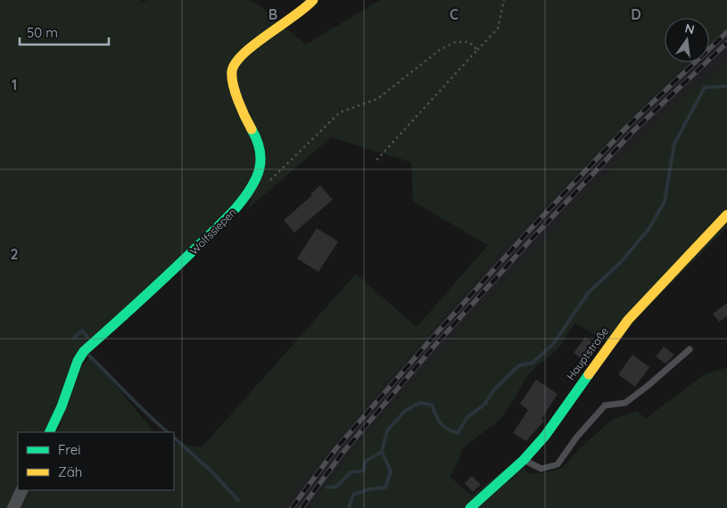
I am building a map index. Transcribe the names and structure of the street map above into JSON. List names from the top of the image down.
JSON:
{
  "streets": {
    "street": ["Wolfssiepen", "Hauptstraße"]
  },
  "legend": ["Frei", "Zäh"],
  "scale_bar": "50 m",
  "north": "top",
  "grid": {
    "columns": ["B", "C", "D"],
    "rows": ["1", "2"]
  }
}
